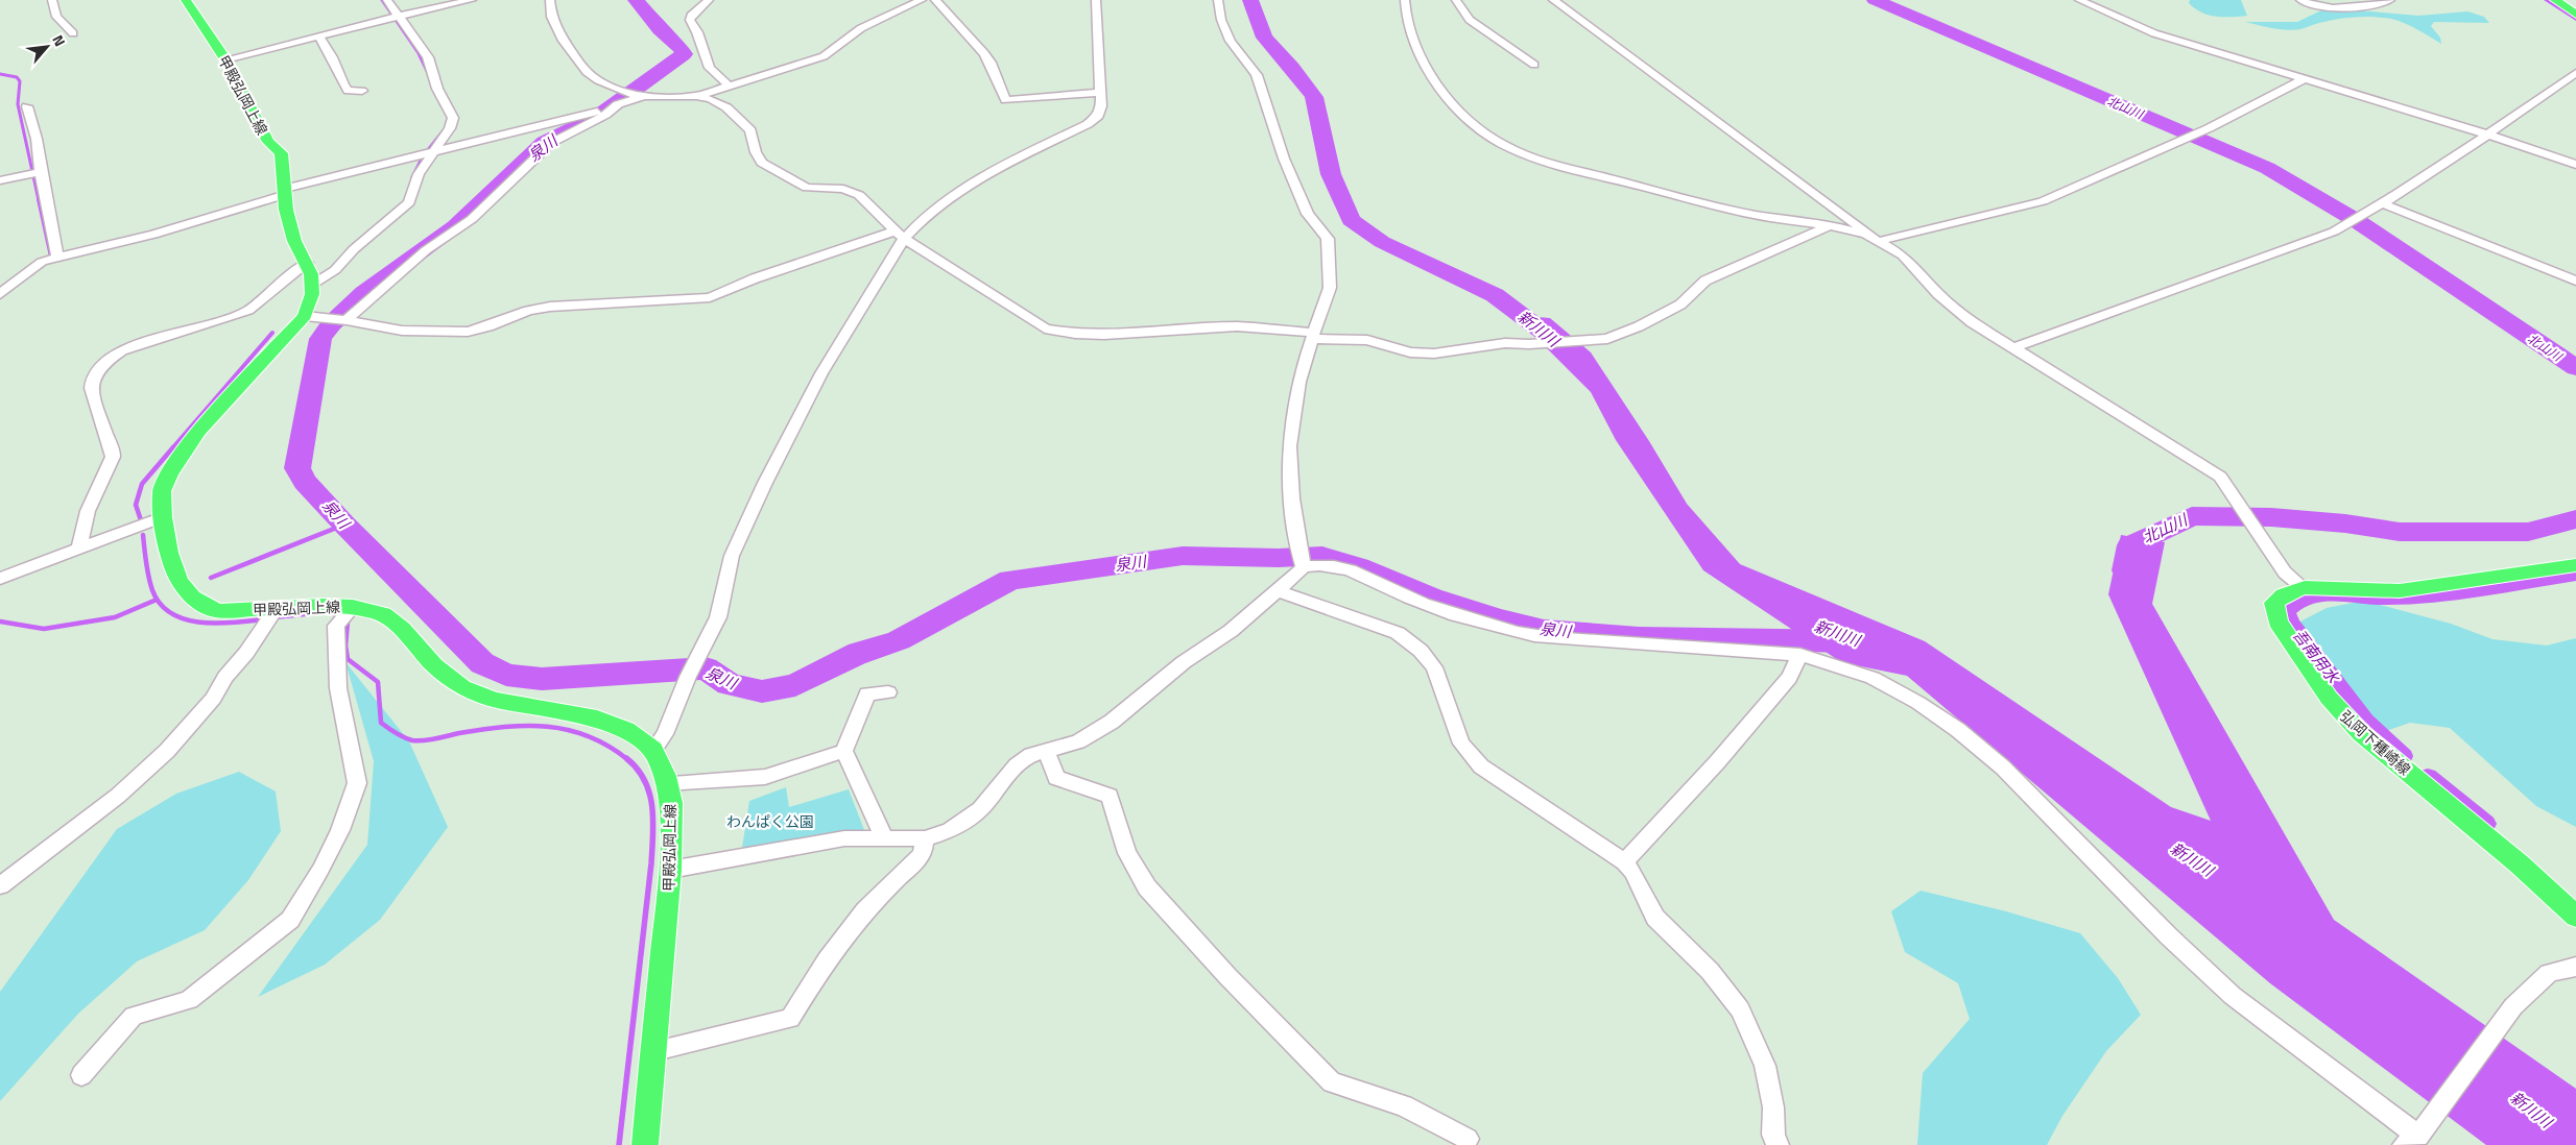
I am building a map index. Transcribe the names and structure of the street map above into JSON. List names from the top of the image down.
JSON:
{
  "streets": {
    "main road": ["甲殿弘岡上線", "弘岡下種崎線"]
  },
  "water": [
    "北山川",
    "泉川",
    "新川川",
    "吾南用水"
  ],
  "parks": ["わんぱく公園"],
  "north": "top right"
}
